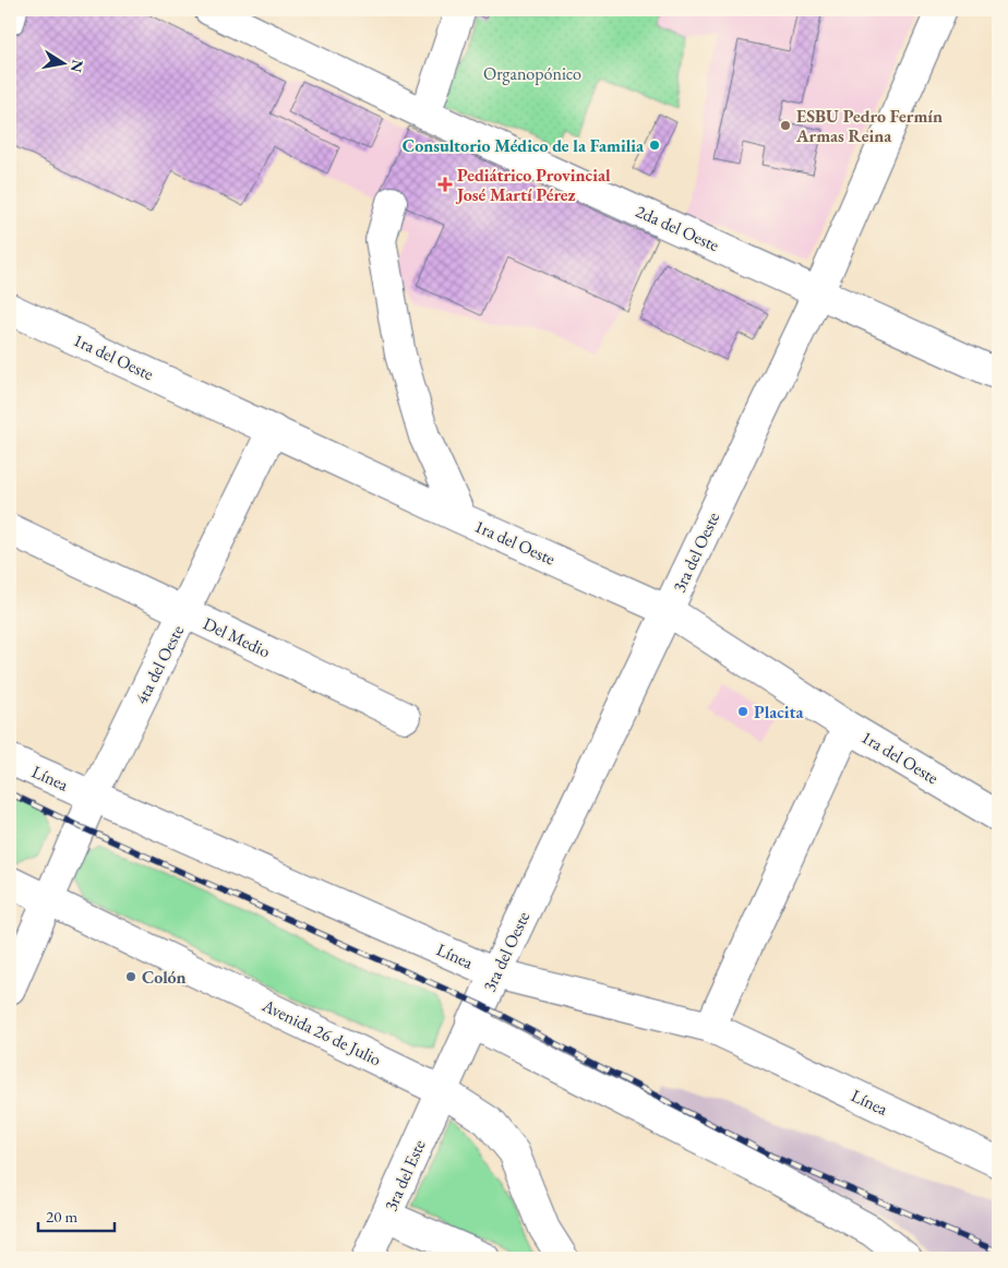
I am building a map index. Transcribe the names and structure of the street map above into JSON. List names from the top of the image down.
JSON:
{
  "streets": {
    "street": [
      "2da del Oeste",
      "1ra del Oeste",
      "3ra del Oeste",
      "Del Medio",
      "4ta del Oeste",
      "Línea",
      "Avenida 26 de Julio",
      "3ra del Este"
    ]
  },
  "crossings": [
    ["2da del Oeste", "3ra del Oeste"],
    ["1ra del Oeste", "3ra del Oeste"],
    ["1ra del Oeste", "4ta del Oeste"],
    ["3ra del Oeste", "Línea"],
    ["3ra del Oeste", "Avenida 26 de Julio"],
    ["3ra del Oeste", "3ra del Este"],
    ["Del Medio", "4ta del Oeste"],
    ["4ta del Oeste", "Línea"],
    ["4ta del Oeste", "Avenida 26 de Julio"],
    ["Avenida 26 de Julio", "3ra del Este"]
  ],
  "parks": ["Organopónico"],
  "places": {
    "other": [
      "ESBU Pedro Fermín Armas Reina",
      "Consultorio Médico de la Familia",
      "Placita",
      "Colón"
    ],
    "health": ["Pediátrico Provincial José Martí Pérez"]
  },
  "scale_bar": "20 m",
  "north": "right"
}
